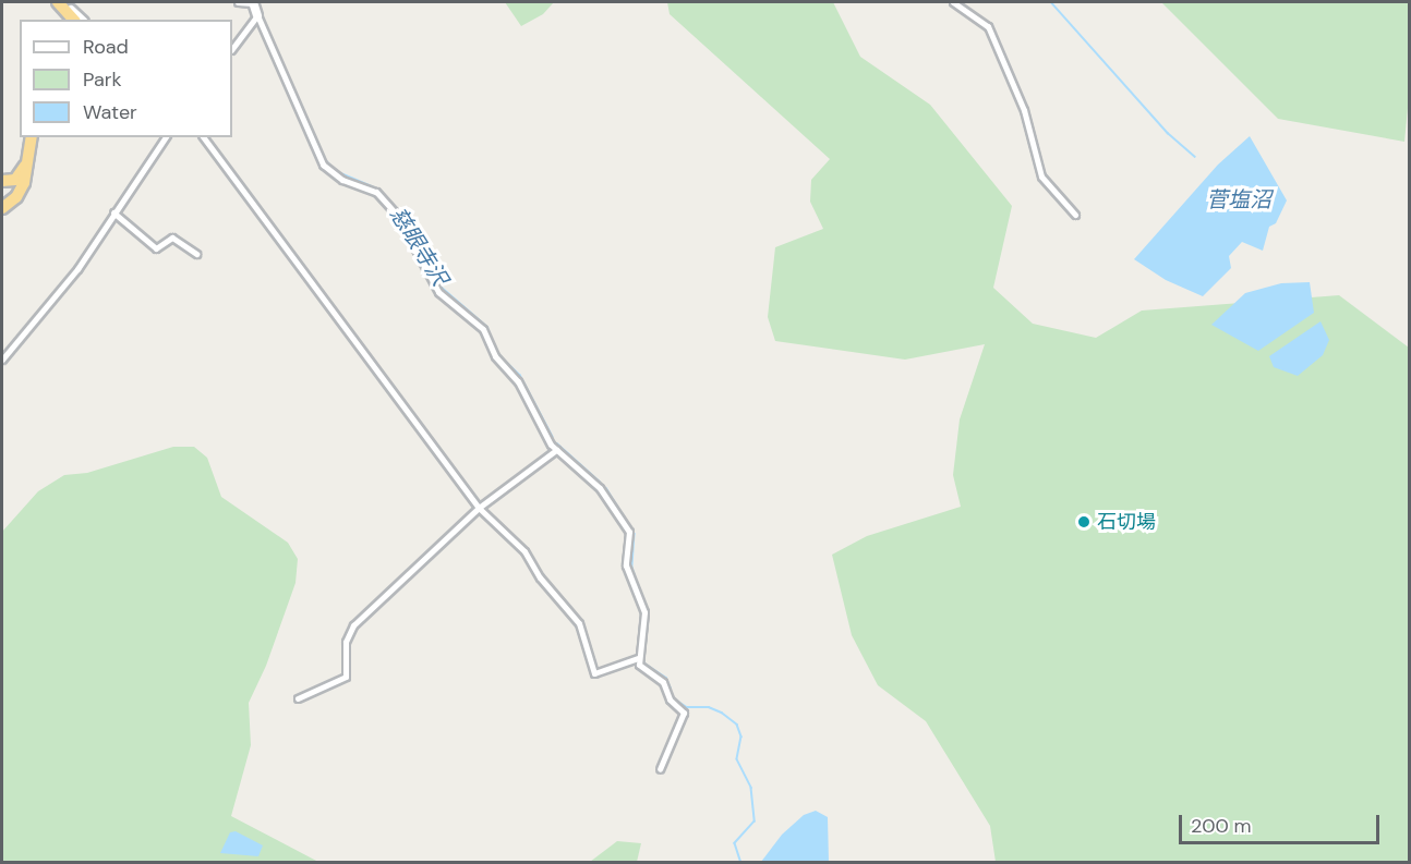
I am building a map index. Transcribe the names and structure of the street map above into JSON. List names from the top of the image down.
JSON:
{
  "water": ["菅塩沼", "慈眼寺沢"],
  "places": ["石切場"],
  "legend": ["Road", "Park", "Water"],
  "scale_bar": "200 m"
}
